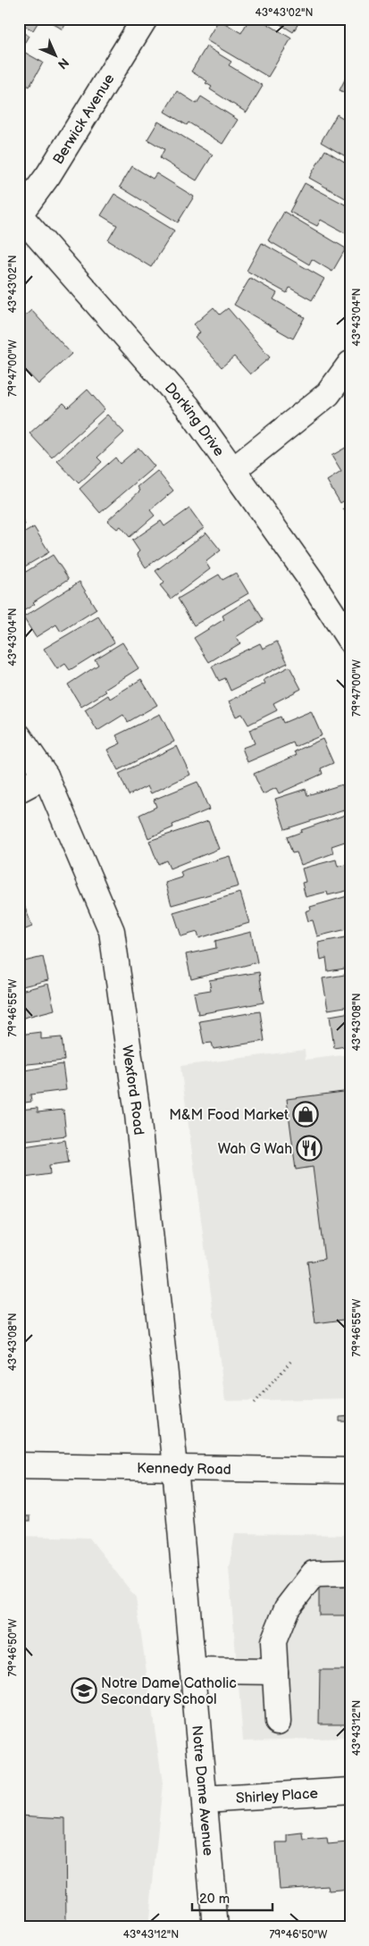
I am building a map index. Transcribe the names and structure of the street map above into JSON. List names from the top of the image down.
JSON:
{
  "streets": {
    "street": [
      "Berwick Avenue",
      "Dorking Drive",
      "Wexford Road",
      "Kennedy Road",
      "Notre Dame Avenue",
      "Shirley Place"
    ]
  },
  "crossings": [
    ["Berwick Avenue", "Dorking Drive"],
    ["Wexford Road", "Kennedy Road"],
    ["Wexford Road", "Notre Dame Avenue"],
    ["Kennedy Road", "Notre Dame Avenue"],
    ["Notre Dame Avenue", "Shirley Place"]
  ],
  "places": {
    "shop": ["M&M Food Market"],
    "restaurant": ["Wah G Wah"],
    "school or university": ["Notre Dame Catholic Secondary School"]
  },
  "scale_bar": "20 m",
  "north": "bottom right",
  "coordinates": [
    "43°43'02\"N",
    "43°43'04\"N",
    "79°47'00\"W",
    "79°46'55\"W",
    "43°43'08\"N",
    "79°46'50\"W",
    "43°43'12\"N"
  ]
}
